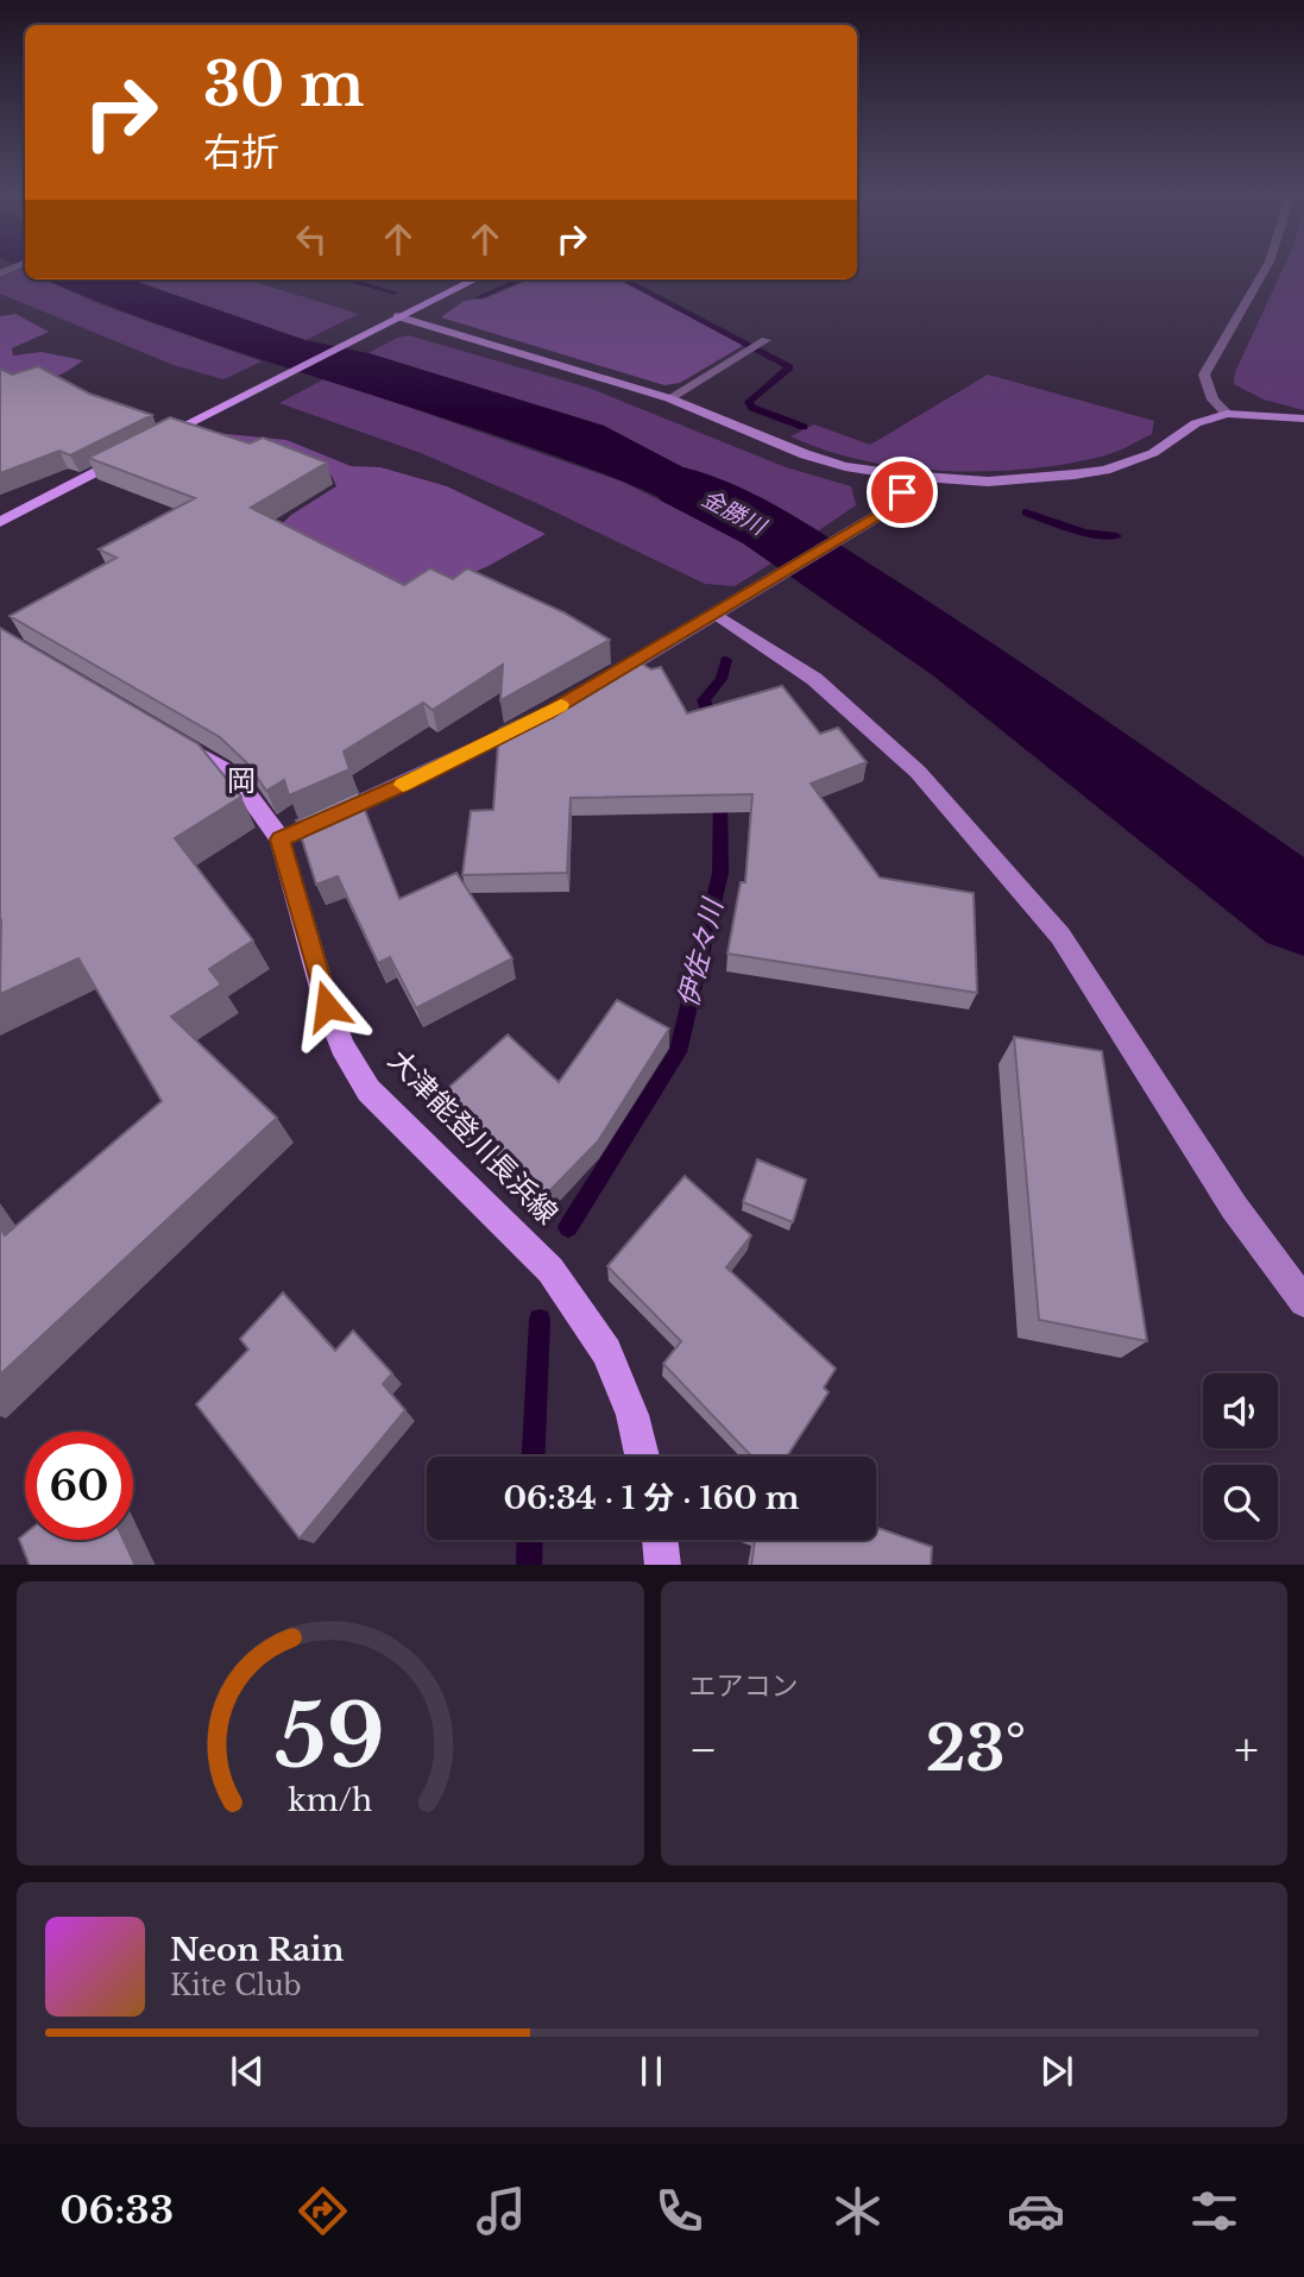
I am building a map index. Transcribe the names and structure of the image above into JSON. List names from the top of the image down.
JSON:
{
  "streets": {
    "main road": ["大津能登川長浜線"]
  },
  "districts": ["岡"],
  "water": ["金勝川", "伊佐々川"],
  "page": {
    "turn": ["30 m", "右折"],
    "limit": "60",
    "trip": "06:34 · 1 分 · 160 m",
    "tile": "エアコン",
    "heat": ["−", "23°", "+"],
    "song": ["Neon Rain", "Kite Club"],
    "tabs": "06:33",
    "gauge": ["59", "km/h"]
  }
}
